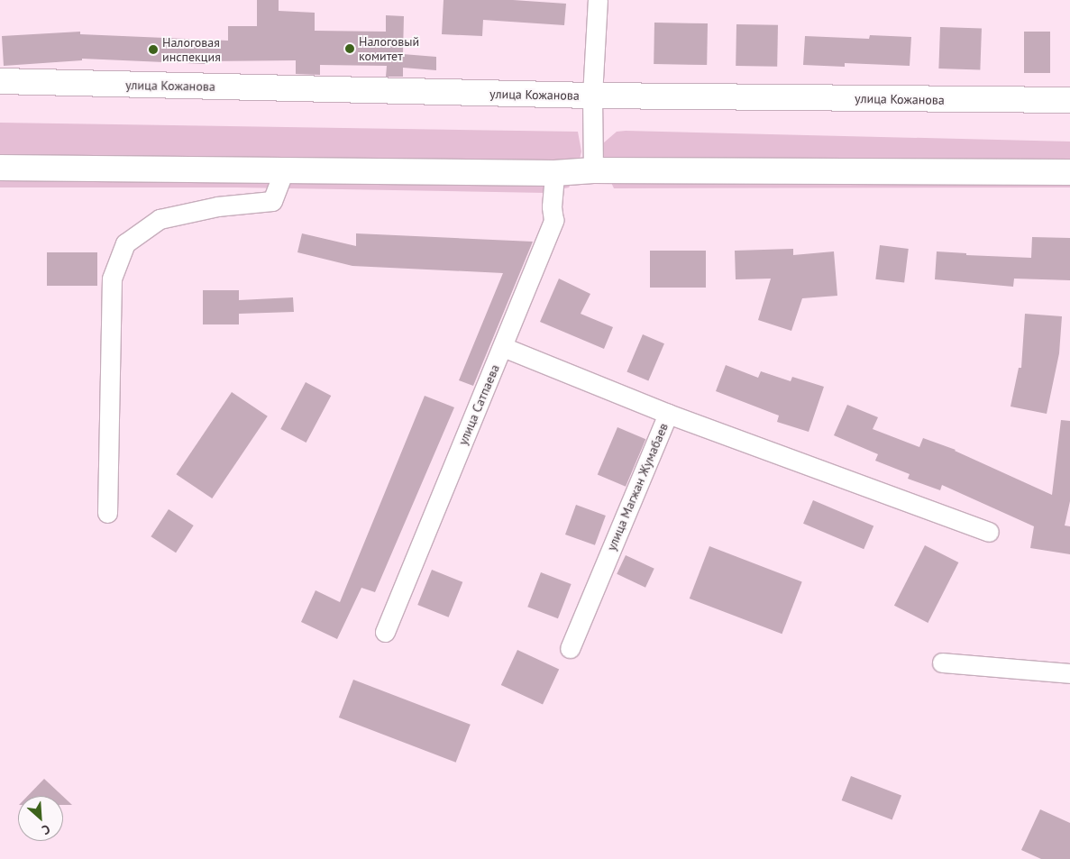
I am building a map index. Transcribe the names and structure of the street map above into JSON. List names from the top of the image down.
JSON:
{
  "streets": {
    "street": ["улица Кожанова", "улица Сатпаева", "улица Магжан Жумабаев"]
  },
  "crossings": [
    ["улица Сатпаева", "улица Магжан Жумабаев"]
  ],
  "places": ["Налоговый комитет", "Налоговая инспекция"],
  "north": "bottom right"
}
